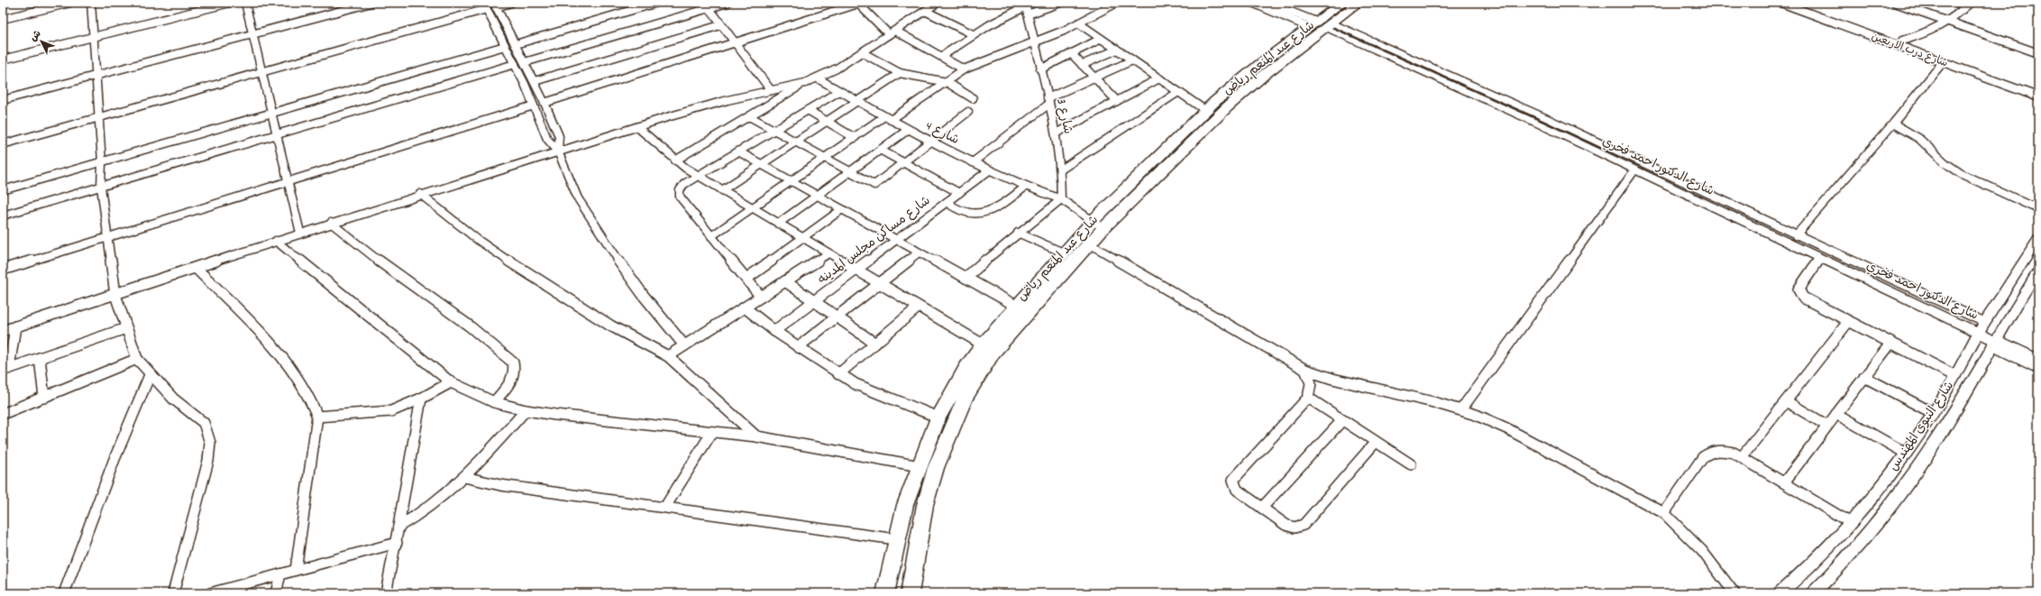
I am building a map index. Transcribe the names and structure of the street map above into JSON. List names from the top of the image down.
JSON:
{
  "streets": {
    "highway": ["شارع درب الاربعين", "شارع عبد المنعم رياض"],
    "street": [
      "شارع 3",
      "شارع 4",
      "شارع الدكتور احمد فخري",
      "شارع مساكن مجلس المدينه",
      "شارع النبوى المهندس"
    ]
  },
  "crossings": [
    ["شارع عبد المنعم رياض", "شارع الدكتور احمد فخري"],
    ["شارع 3", "شارع 4"],
    ["شارع 4", "شارع مساكن مجلس المدينه"],
    ["شارع الدكتور احمد فخري", "شارع النبوى المهندس"]
  ],
  "north": "top left"
}
